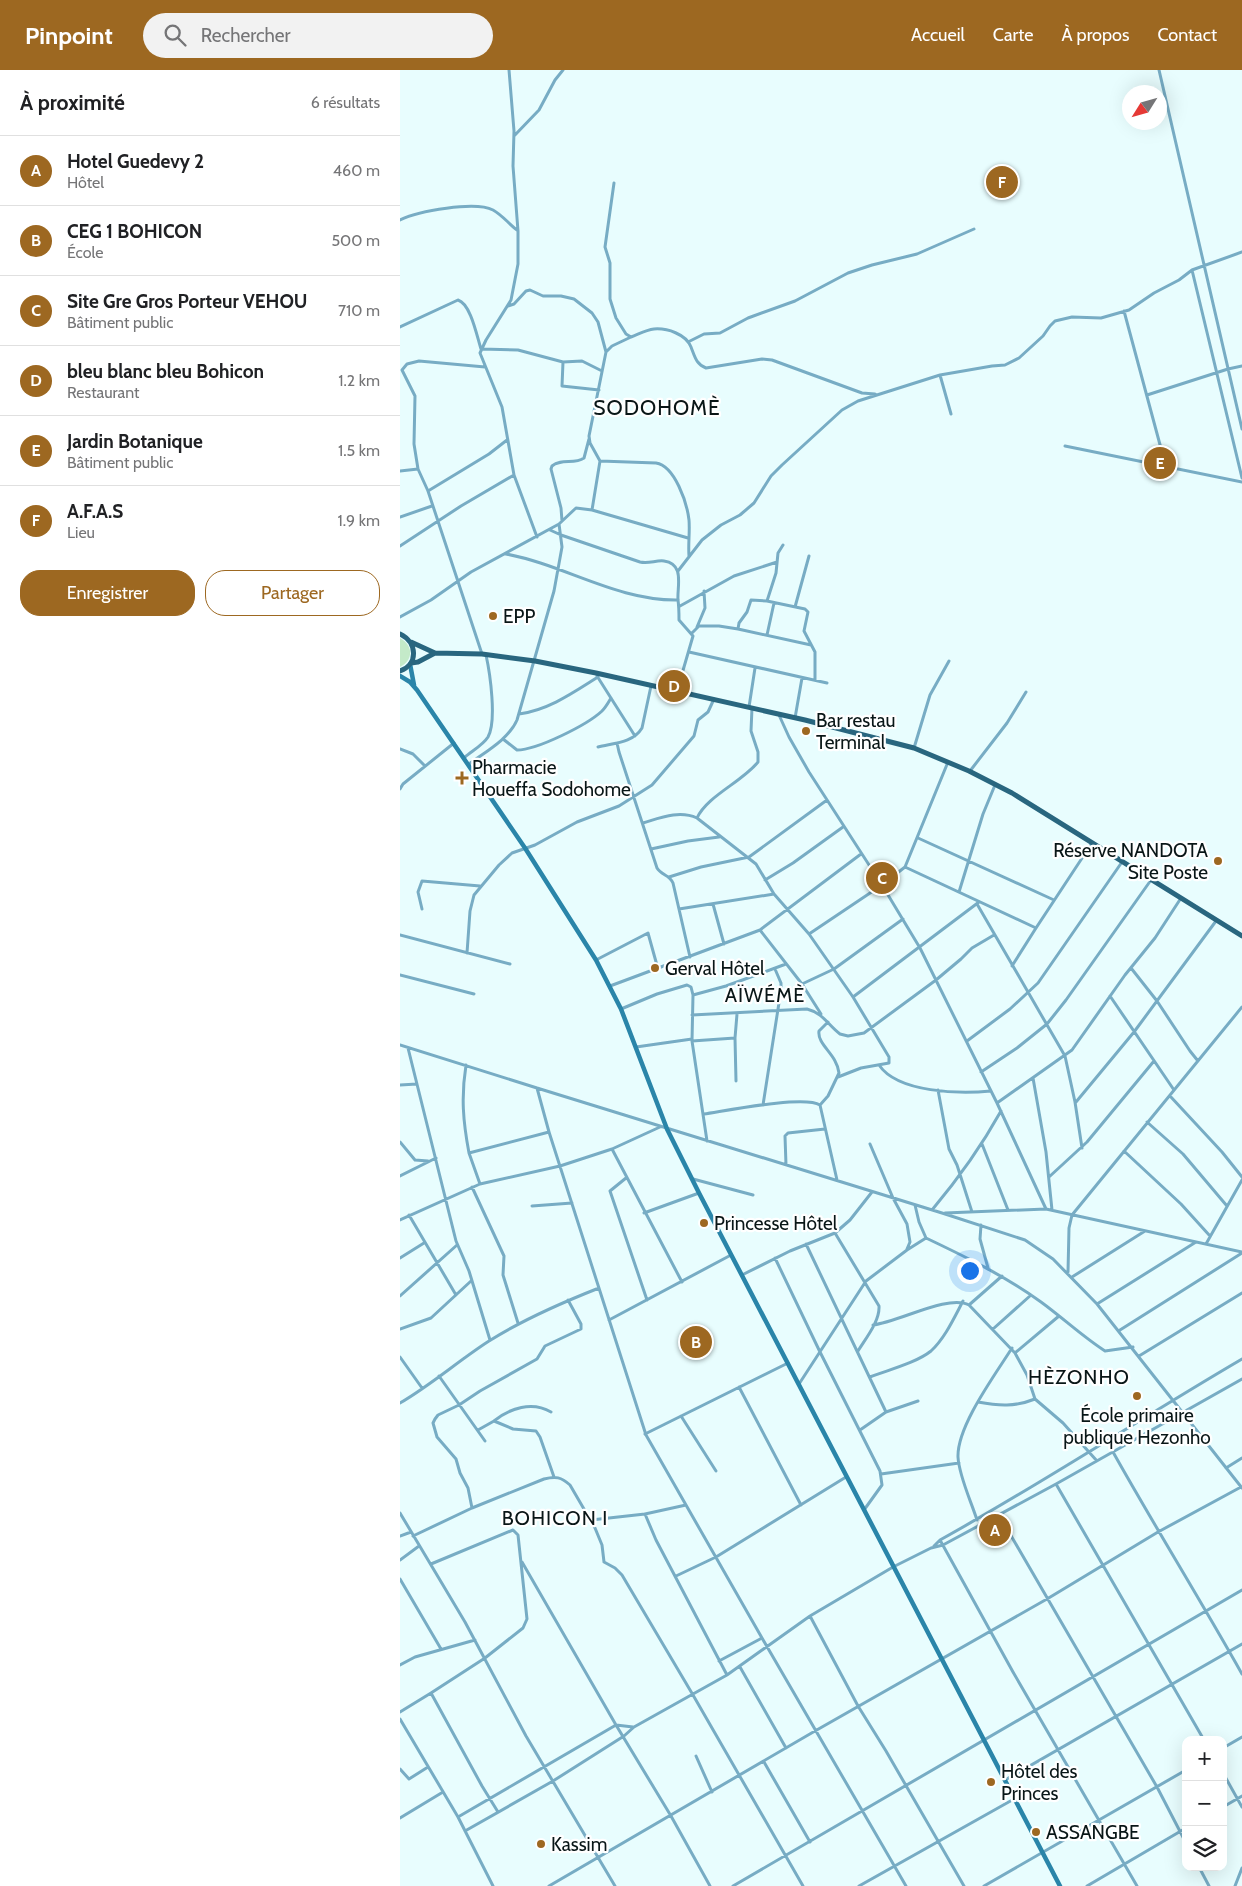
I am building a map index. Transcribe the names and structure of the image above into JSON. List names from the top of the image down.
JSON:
{
  "districts": [
    "SODOHOMÈ",
    "AÏWÉMÈ",
    "HÈZONHO",
    "BOHICON I"
  ],
  "places": {
    "other": [
      "EPP",
      "Bar restau Terminal",
      "Réserve NANDOTA Site Poste",
      "Gerval Hôtel",
      "Princesse Hôtel",
      "École primaire publique Hezonho",
      "Hôtel des Princes",
      "ASSANGBE",
      "Kassim"
    ],
    "health": ["Pharmacie Houeffa Sodohome"]
  },
  "north": "bottom left",
  "page": {
    "header": "Pinpoint",
    "search": "Rechercher",
    "nav": [
      "Accueil",
      "Carte",
      "À propos",
      "Contact"
    ],
    "heading": ["À proximité", "6 résultats"],
    "list": [
      {
        "mark": "A",
        "name": "Hotel Guedevy 2",
        "note": "Hôtel",
        "value": "460 m"
      },
      {
        "mark": "B",
        "name": "CEG 1 BOHICON",
        "note": "École",
        "value": "500 m"
      },
      {
        "mark": "C",
        "name": "Site Gre Gros Porteur VEHOU",
        "note": "Bâtiment public",
        "value": "710 m"
      },
      {
        "mark": "D",
        "name": "bleu blanc bleu Bohicon",
        "note": "Restaurant",
        "value": "1.2 km"
      },
      {
        "mark": "E",
        "name": "Jardin Botanique",
        "note": "Bâtiment public",
        "value": "1.5 km"
      },
      {
        "mark": "F",
        "name": "A.F.A.S",
        "note": "Lieu",
        "value": "1.9 km"
      }
    ],
    "pins": [
      "F",
      "E",
      "D",
      "C",
      "B",
      "A"
    ],
    "buttons": ["Enregistrer", "Partager"],
    "map_buttons": ["+", "−"]
  }
}
